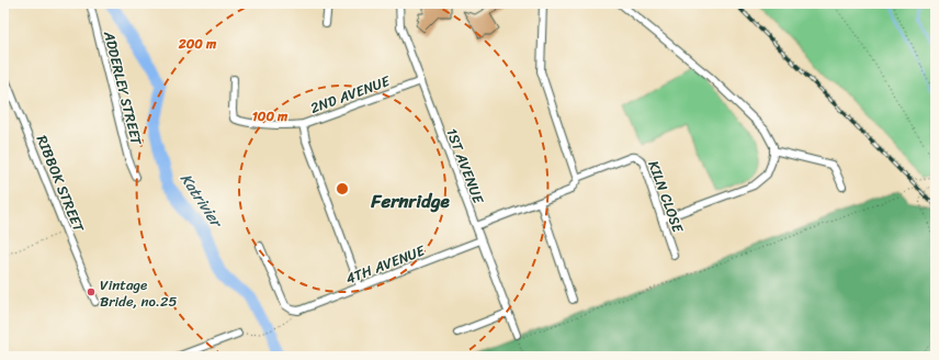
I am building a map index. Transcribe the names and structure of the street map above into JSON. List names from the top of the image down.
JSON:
{
  "streets": {
    "street": [
      "ADDERLEY STREET",
      "2ND AVENUE",
      "1ST AVENUE",
      "RIBBOK STREET",
      "KILN CLOSE",
      "4TH AVENUE"
    ]
  },
  "crossings": [
    ["2ND AVENUE", "1ST AVENUE"],
    ["1ST AVENUE", "4TH AVENUE"]
  ],
  "districts": ["Fernridge"],
  "water": ["Katrivier"],
  "places": ["Vintage Bride, no.25"],
  "rings": ["200 m", "100 m"]
}
